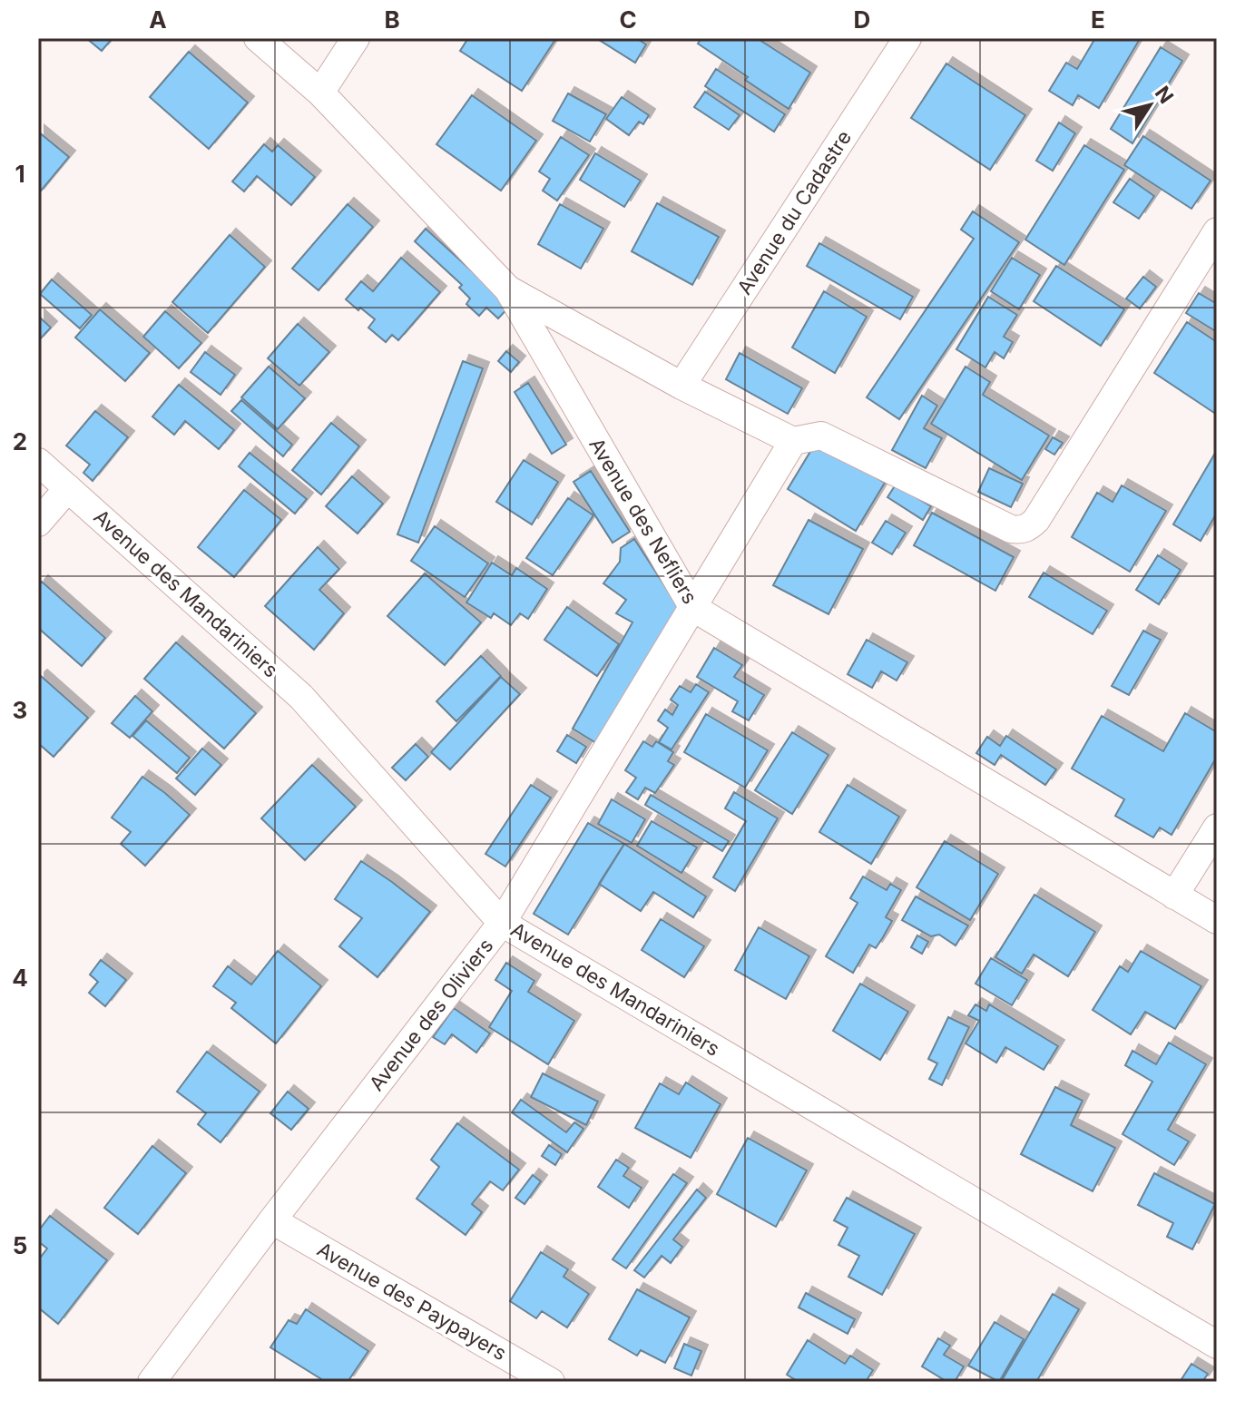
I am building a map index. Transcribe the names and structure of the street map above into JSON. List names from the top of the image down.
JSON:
{
  "streets": {
    "street": [
      "Avenue du Cadastre",
      "Avenue des Nefliers",
      "Avenue des Mandariniers",
      "Avenue des Oliviers",
      "Avenue des Paypayers"
    ]
  },
  "crossings": [
    ["Avenue des Nefliers", "Avenue des Oliviers"],
    ["Avenue des Mandariniers", "Avenue des Oliviers"],
    ["Avenue des Oliviers", "Avenue des Paypayers"]
  ],
  "north": "top right",
  "grid": {
    "columns": [
      "A",
      "B",
      "C",
      "D",
      "E"
    ],
    "rows": [
      "1",
      "2",
      "3",
      "4",
      "5"
    ]
  }
}
